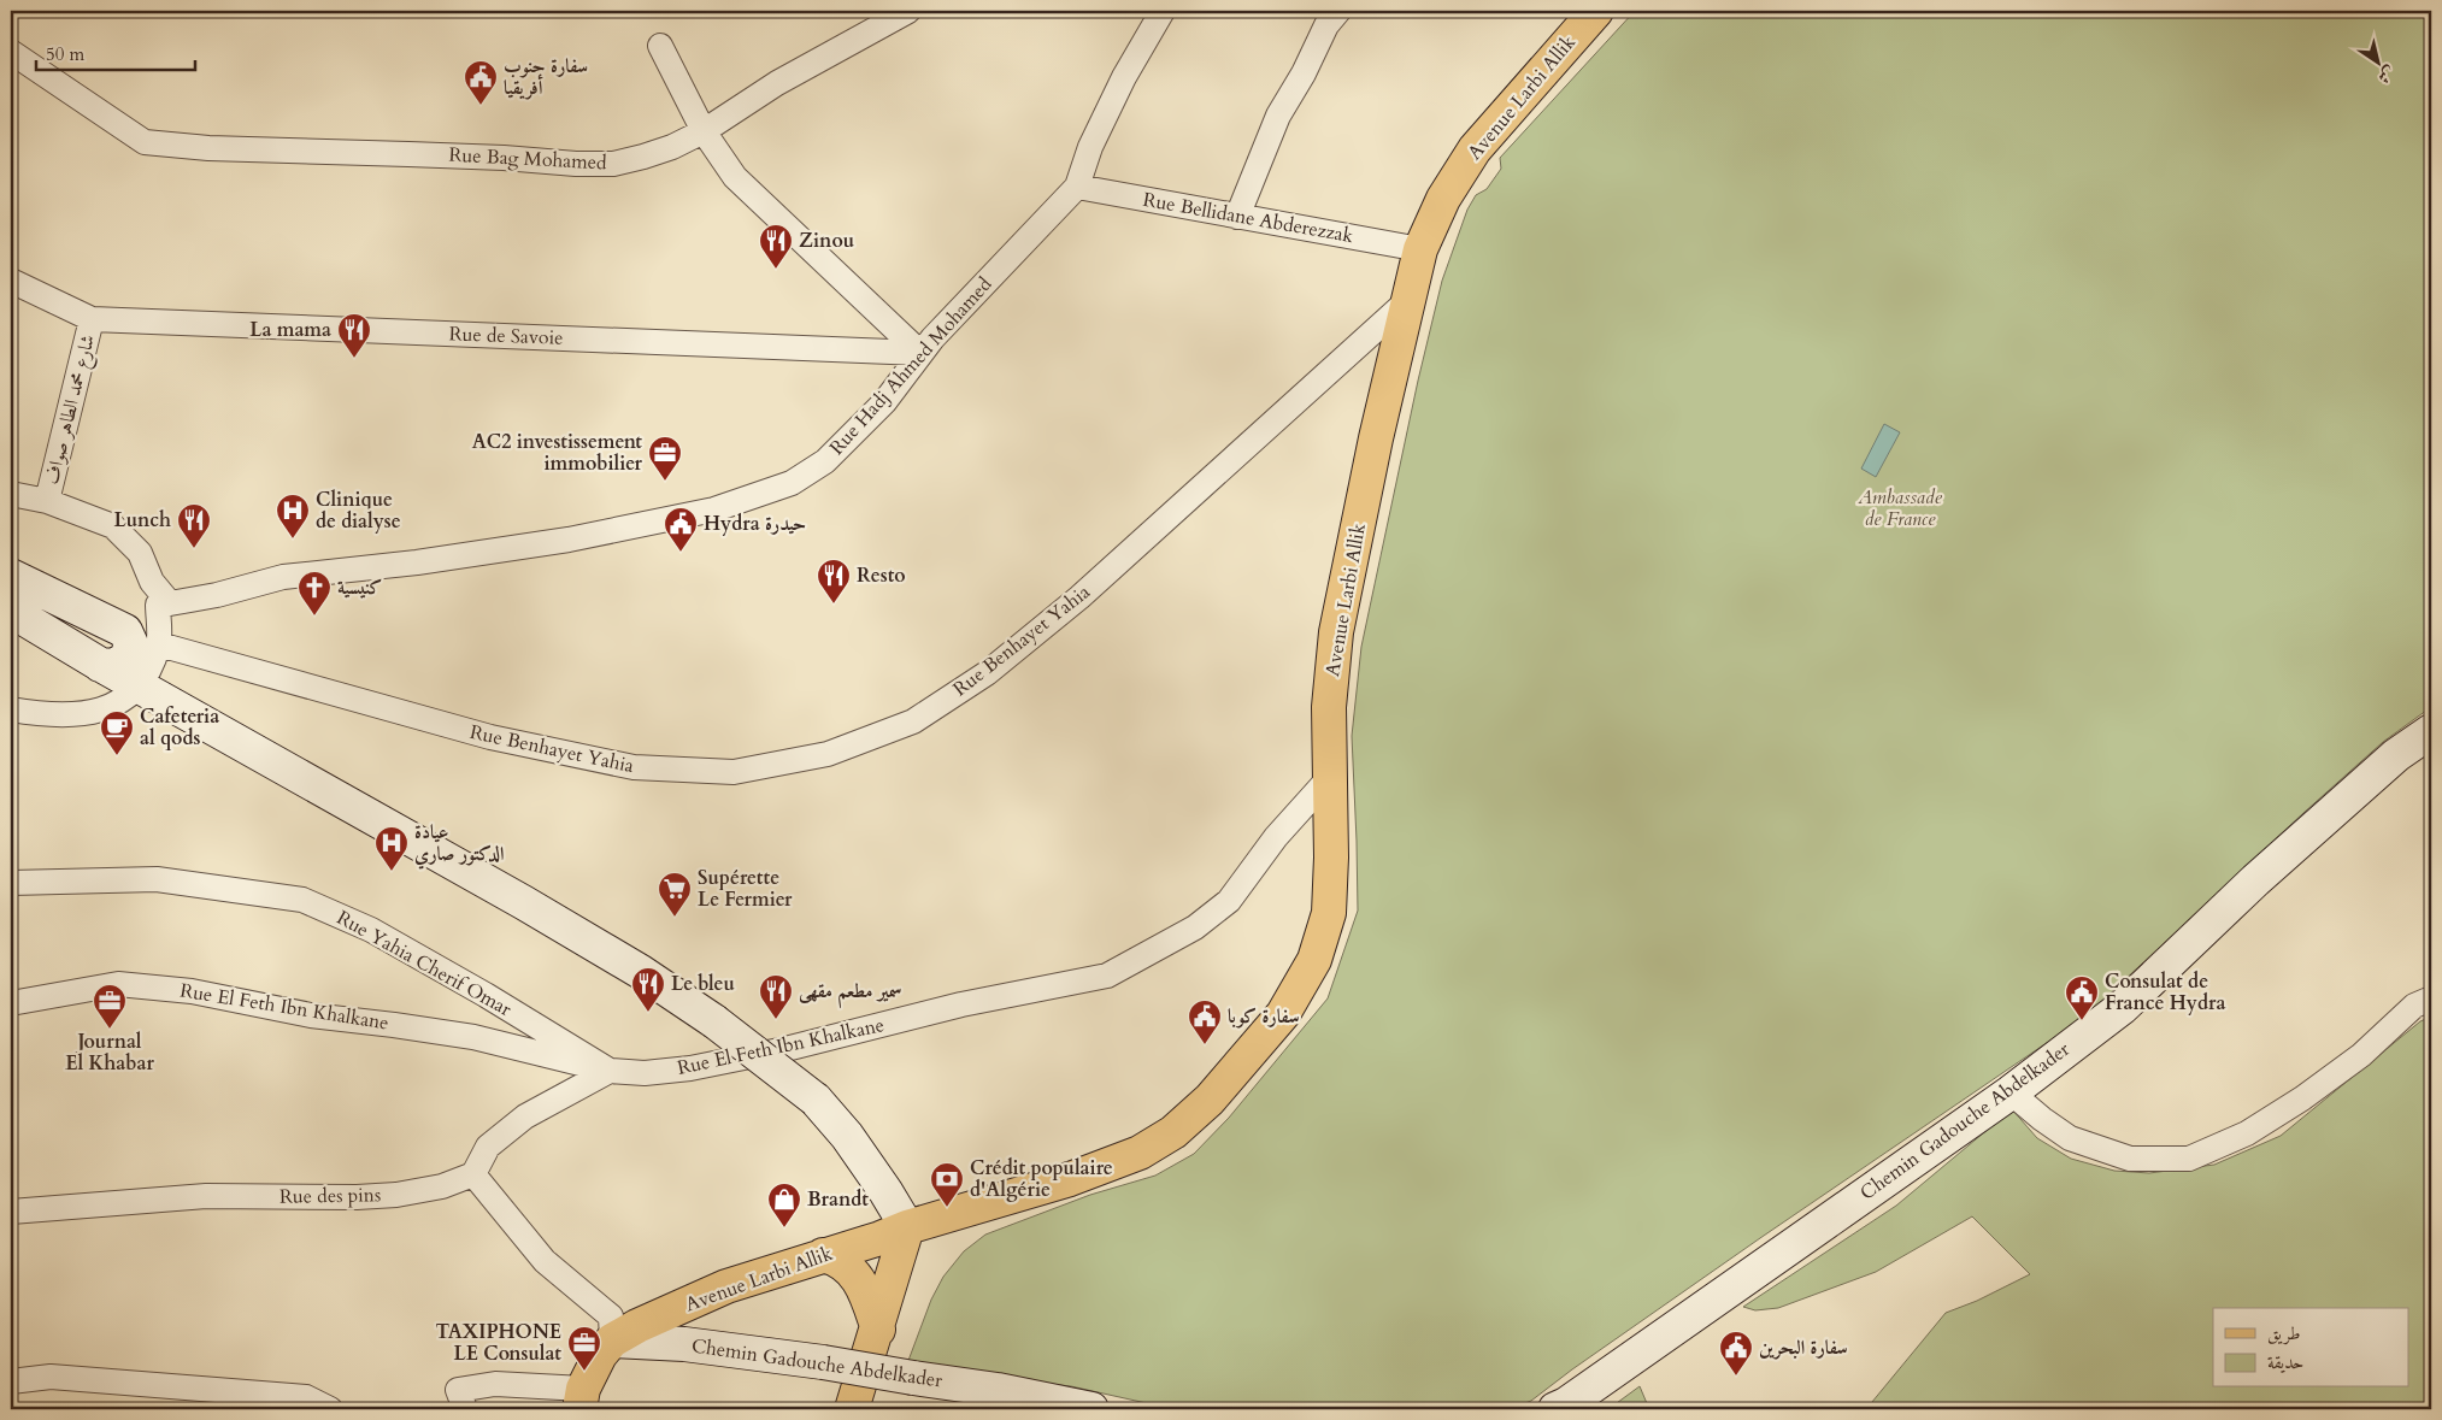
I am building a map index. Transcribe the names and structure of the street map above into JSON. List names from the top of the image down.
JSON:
{
  "streets": {
    "main road": ["Avenue Larbi Allik"],
    "street": [
      "Rue Bag Mohamed",
      "Rue Bellidane Abderezzak",
      "Rue de Savoie",
      "Rue Hadj Ahmed Mohamed",
      "شارع محمد الطاهر صواف",
      "Rue Benhayet Yahia",
      "Rue Yahia Cherif Omar",
      "Rue El Feth Ibn Khalkane",
      "Chemin Gadouche Abdelkader",
      "Rue des pins"
    ]
  },
  "crossings": [
    ["Avenue Larbi Allik", "Rue Bellidane Abderezzak"],
    ["Avenue Larbi Allik", "Rue Benhayet Yahia"],
    ["Avenue Larbi Allik", "Rue El Feth Ibn Khalkane"],
    ["Avenue Larbi Allik", "Chemin Gadouche Abdelkader"],
    ["Rue Bellidane Abderezzak", "Rue Hadj Ahmed Mohamed"],
    ["Rue de Savoie", "Rue Hadj Ahmed Mohamed"],
    ["Rue de Savoie", "شارع محمد الطاهر صواف"],
    ["Rue Yahia Cherif Omar", "Rue El Feth Ibn Khalkane"]
  ],
  "parks": ["Ambassade de France"],
  "places": {
    "public building": [
      "سفارة جنوب أفريقيا",
      "Hydra حيدرة",
      "Consulat de France Hydra",
      "سفارة كوبا",
      "سفارة البحرين"
    ],
    "restaurant": [
      "Zinou",
      "La mama",
      "Lunch",
      "Resto",
      "Le bleu",
      "سمير مطعم مقهى"
    ],
    "office": ["AC2 investissement immobilier", "Journal El Khabar", "TAXIPHONE LE Consulat"],
    "hospital": ["Clinique de dialyse", "عيادة الدكتور صاري"],
    "church": ["كنيسية"],
    "cafe": ["Cafeteria al qods"],
    "supermarket": ["Supérette Le Fermier"],
    "bank": ["Crédit populaire d'Algérie"],
    "shop": ["Brandt"]
  },
  "legend": ["طريق", "حديقة"],
  "scale_bar": "50 m",
  "north": "bottom right"
}
